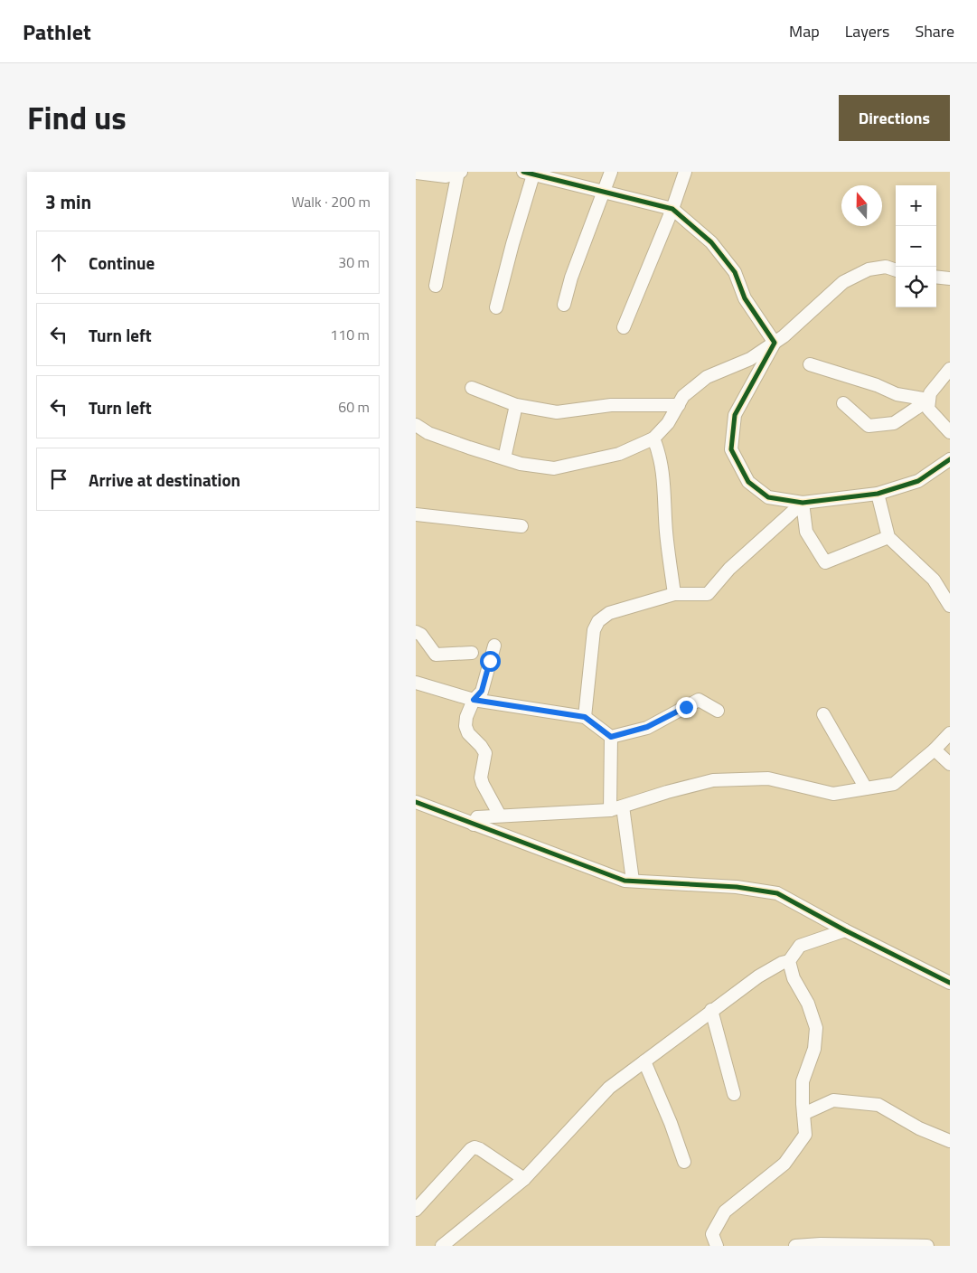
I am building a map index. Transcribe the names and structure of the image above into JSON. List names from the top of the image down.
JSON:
{
  "north": "top",
  "page": {
    "header": "Pathlet",
    "nav": ["Map", "Layers", "Share"],
    "title": "Find us",
    "buttons": "Directions",
    "heading": ["3 min", "Walk · 200 m"],
    "map_buttons": ["+", "−"],
    "list": [
      ["Continue", "30 m"],
      ["Turn left", "110 m"],
      ["Turn left", "60 m"],
      "Arrive at destination"
    ]
  }
}
